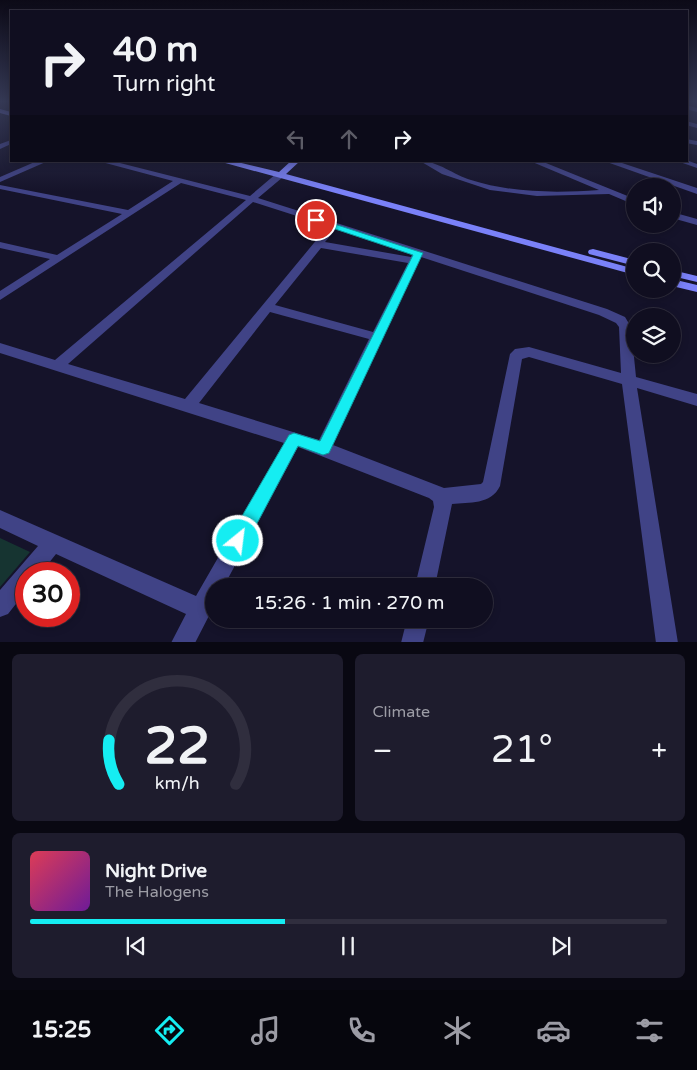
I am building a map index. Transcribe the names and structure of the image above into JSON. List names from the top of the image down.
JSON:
{
  "page": {
    "turn": ["40 m", "Turn right"],
    "limit": "30",
    "trip": "15:26 · 1 min · 270 m",
    "tile": "Climate",
    "heat": ["−", "21°", "+"],
    "song": ["Night Drive", "The Halogens"],
    "tabs": "15:25",
    "gauge": ["22", "km/h"]
  }
}
